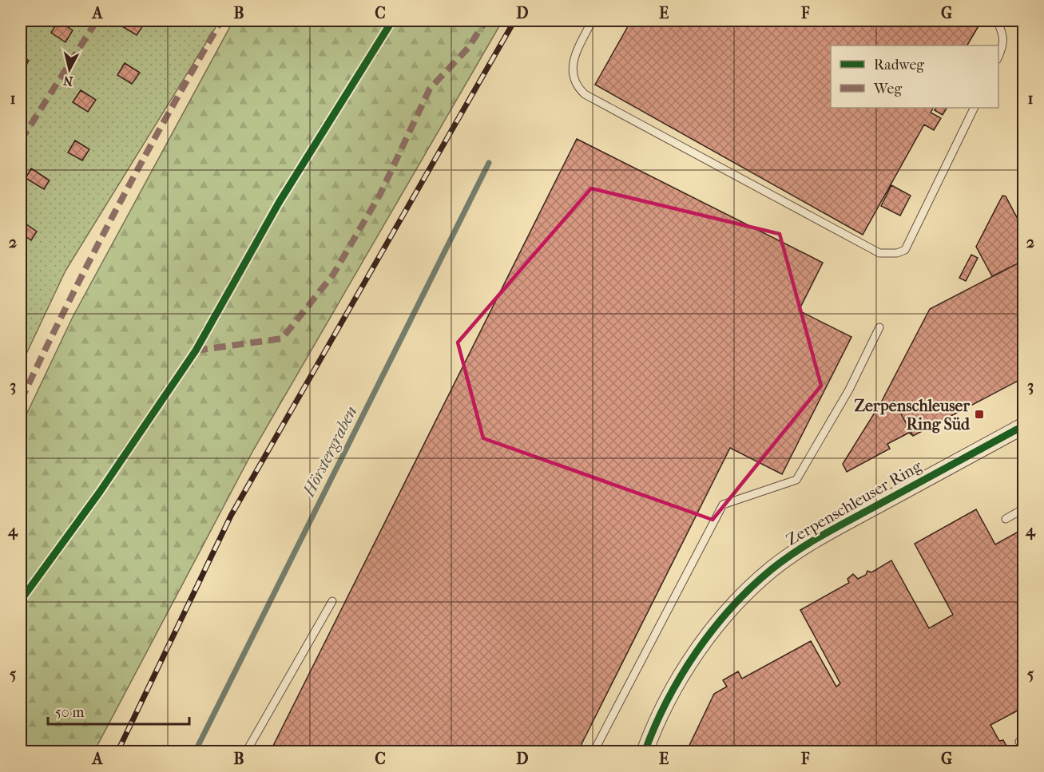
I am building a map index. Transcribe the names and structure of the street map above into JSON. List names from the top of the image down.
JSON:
{
  "streets": {
    "street": ["Zerpenschleuser Ring"]
  },
  "water": ["Hörstergraben"],
  "places": {
    "transit": ["Zerpenschleuser Ring Süd"]
  },
  "legend": ["Radweg", "Weg"],
  "scale_bar": "50 m",
  "north": "bottom",
  "grid": {
    "columns": [
      "A",
      "B",
      "C",
      "D",
      "E",
      "F",
      "G"
    ],
    "rows": [
      "1",
      "2",
      "3",
      "4",
      "5"
    ]
  }
}
